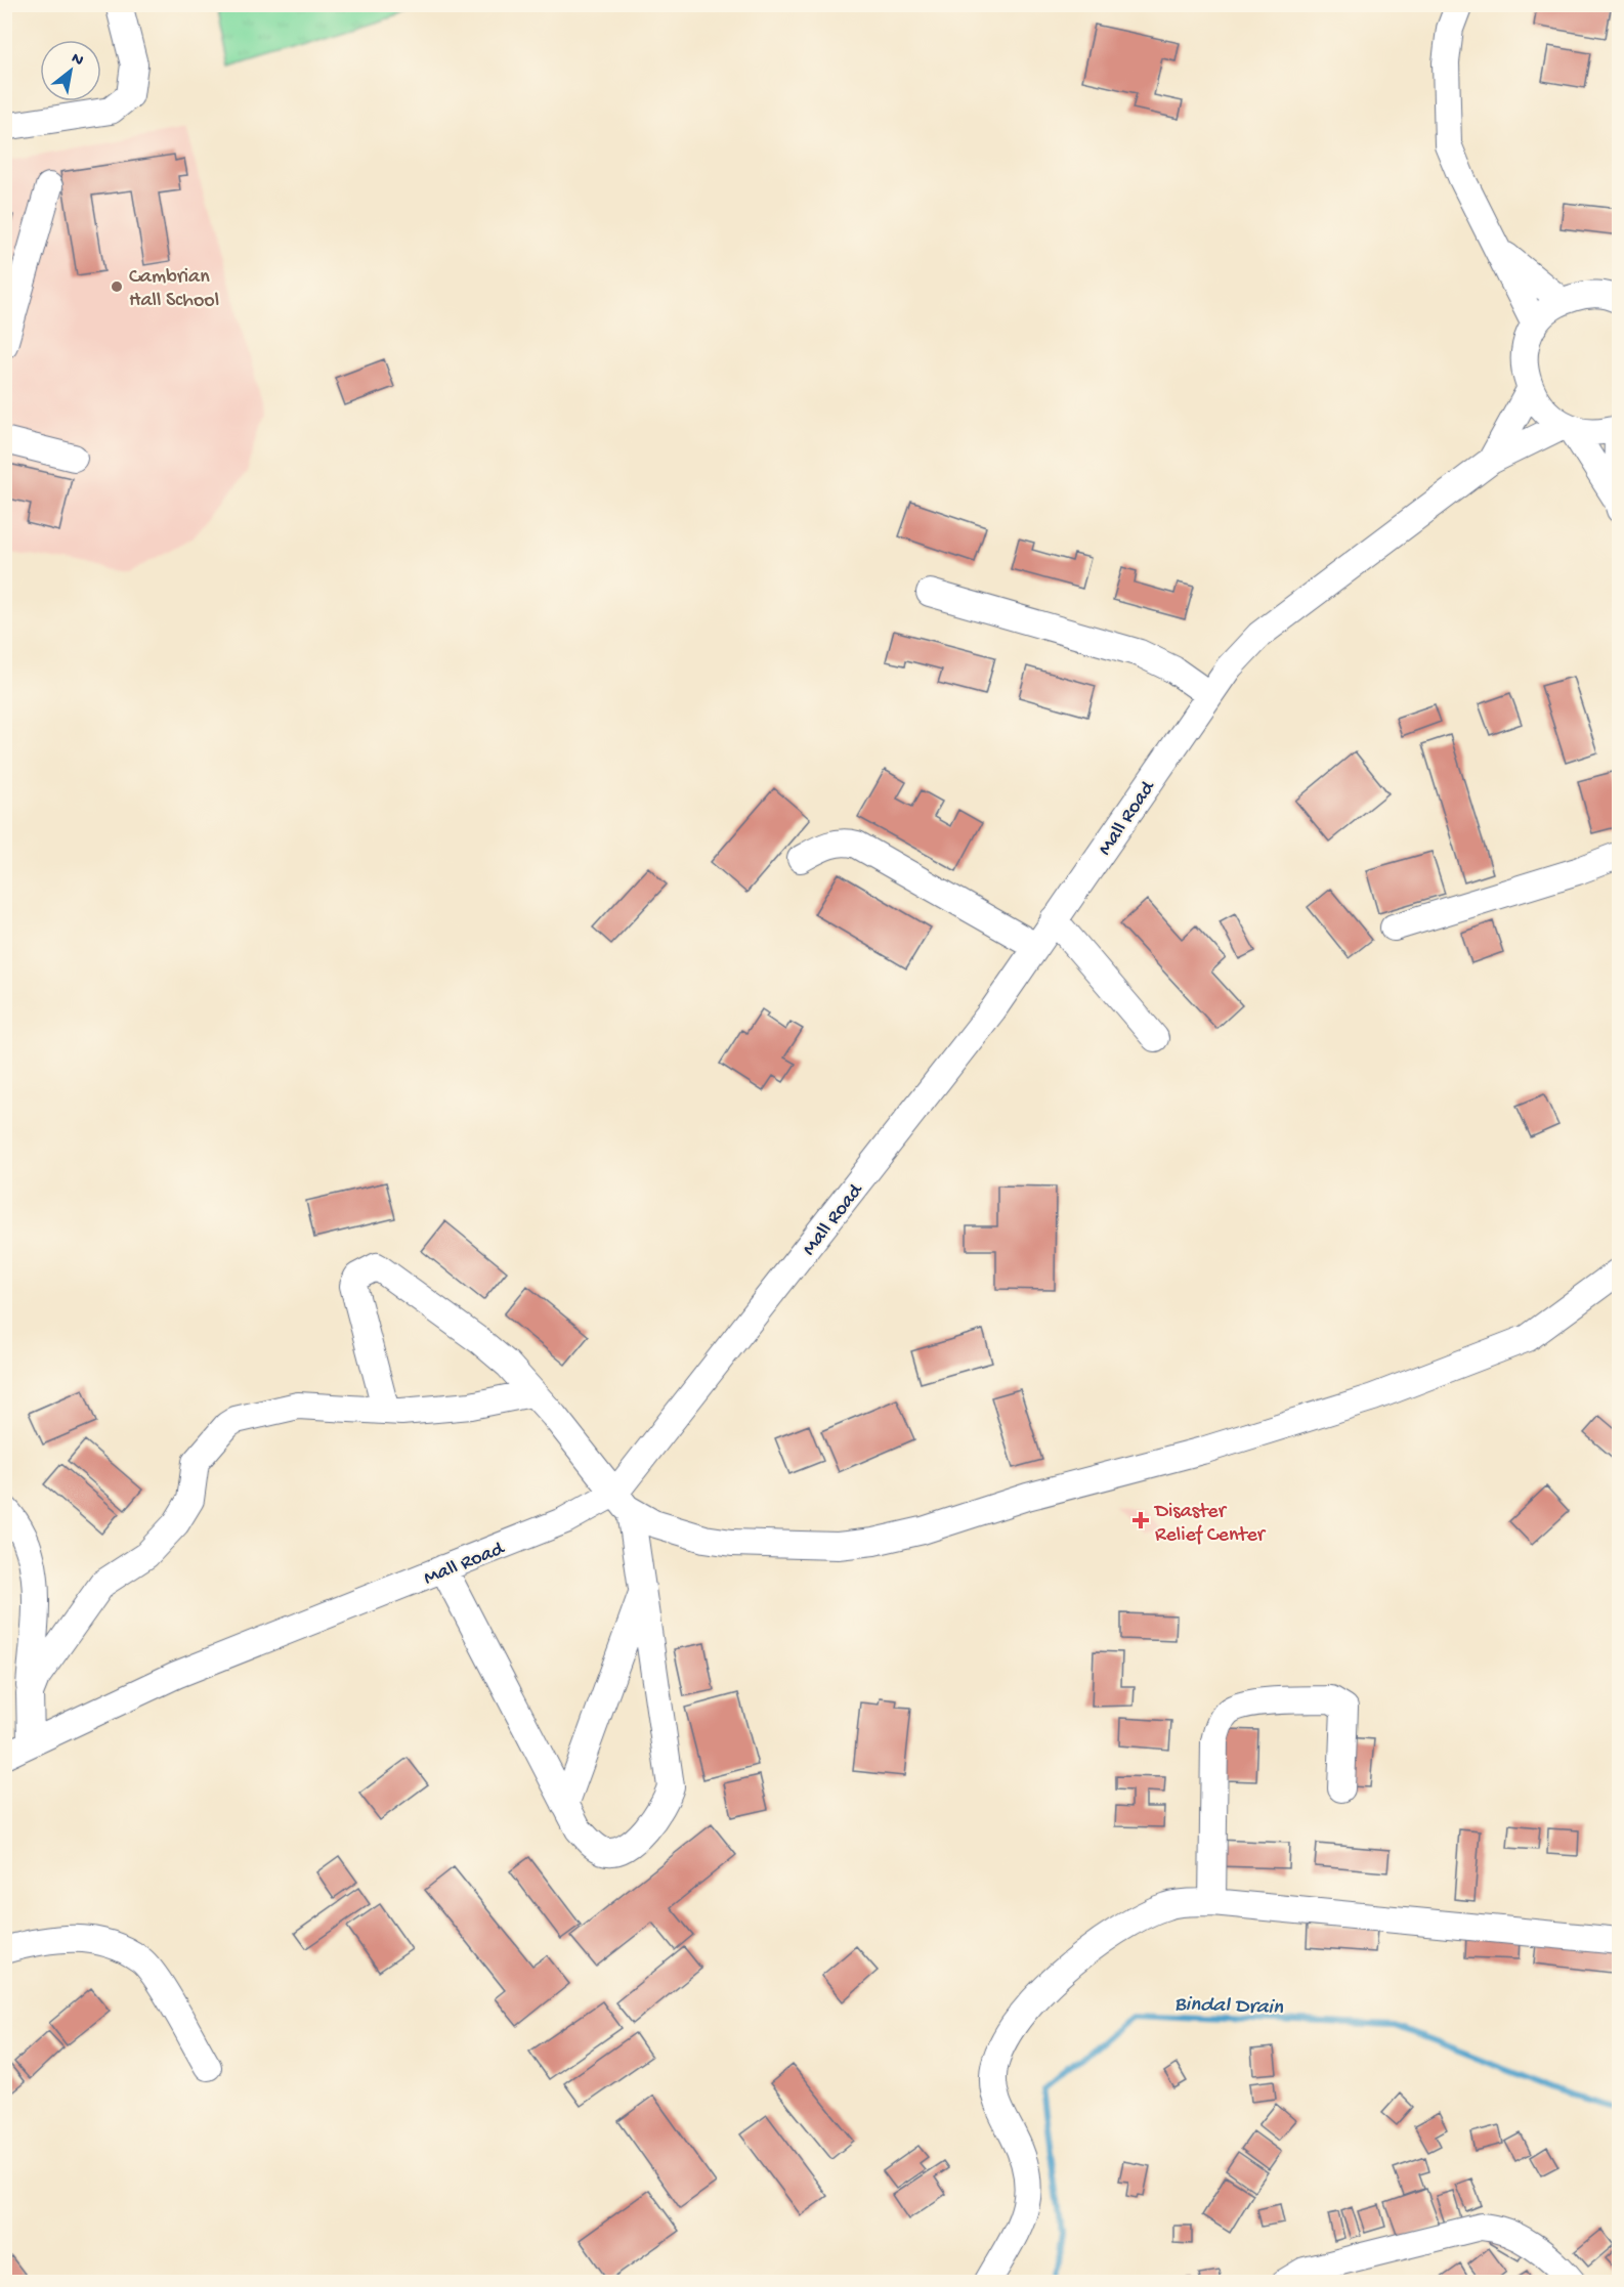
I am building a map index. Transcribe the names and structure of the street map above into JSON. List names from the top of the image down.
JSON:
{
  "streets": {
    "street": ["Mall Road"]
  },
  "water": ["Bindal Drain"],
  "places": {
    "other": ["Cambrian Hall School"],
    "health": ["Disaster Relief Center"]
  },
  "north": "top right"
}
